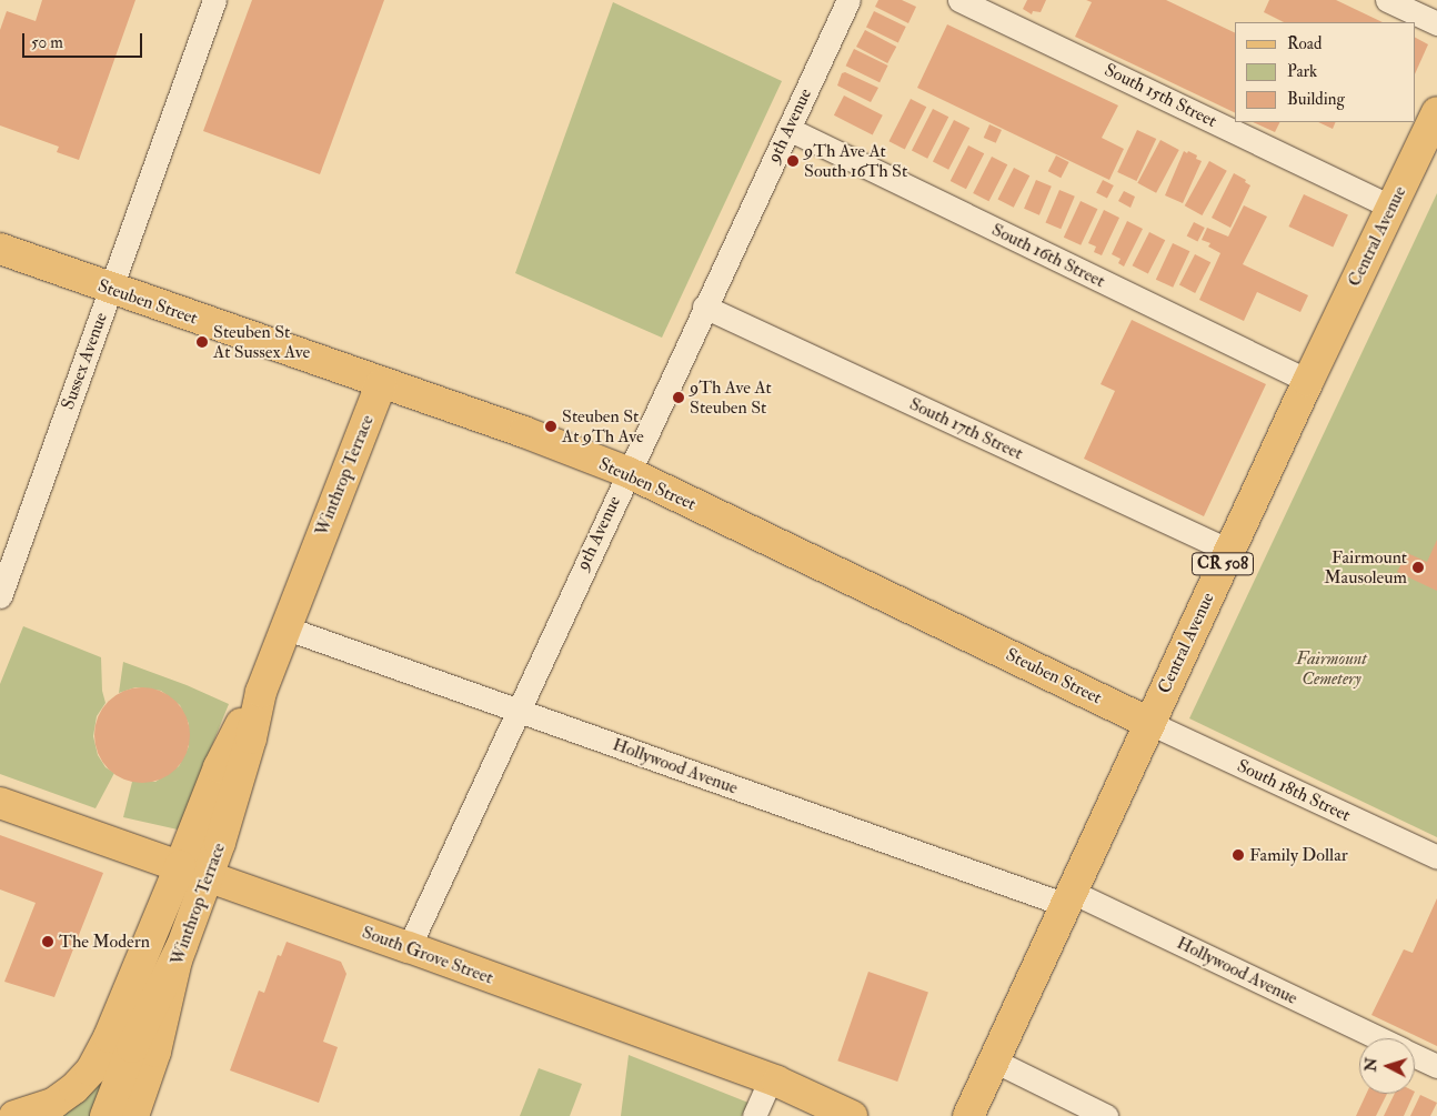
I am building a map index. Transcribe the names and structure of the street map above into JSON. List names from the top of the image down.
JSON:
{
  "streets": {
    "main road": [
      "Central Avenue",
      "Steuben Street",
      "Winthrop Terrace",
      "CR 508",
      "South Grove Street"
    ],
    "street": [
      "South 15th Street",
      "9th Avenue",
      "South 16th Street",
      "Sussex Avenue",
      "South 17th Street",
      "Hollywood Avenue",
      "South 18th Street"
    ]
  },
  "crossings": [
    ["South 15th Street", "Central Avenue"],
    ["9th Avenue", "South 16th Street"],
    ["9th Avenue", "Steuben Street"],
    ["9th Avenue", "South 17th Street"],
    ["9th Avenue", "Hollywood Avenue"],
    ["9th Avenue", "South Grove Street"],
    ["Central Avenue", "South 16th Street"],
    ["Central Avenue", "Steuben Street"],
    ["Central Avenue", "South 17th Street"],
    ["Central Avenue", "Hollywood Avenue"],
    ["Central Avenue", "South 18th Street"],
    ["Steuben Street", "Sussex Avenue"],
    ["Steuben Street", "Winthrop Terrace"],
    ["Steuben Street", "South 18th Street"],
    ["Winthrop Terrace", "Hollywood Avenue"],
    ["Winthrop Terrace", "South Grove Street"]
  ],
  "parks": ["Fairmount Cemetery"],
  "places": [
    "9Th Ave At South 16Th St",
    "Steuben St At Sussex Ave",
    "9Th Ave At Steuben St",
    "Steuben St At 9Th Ave",
    "Fairmount Mausoleum",
    "Family Dollar",
    "The Modern"
  ],
  "legend": ["Road", "Park", "Building"],
  "scale_bar": "50 m",
  "north": "left"
}
